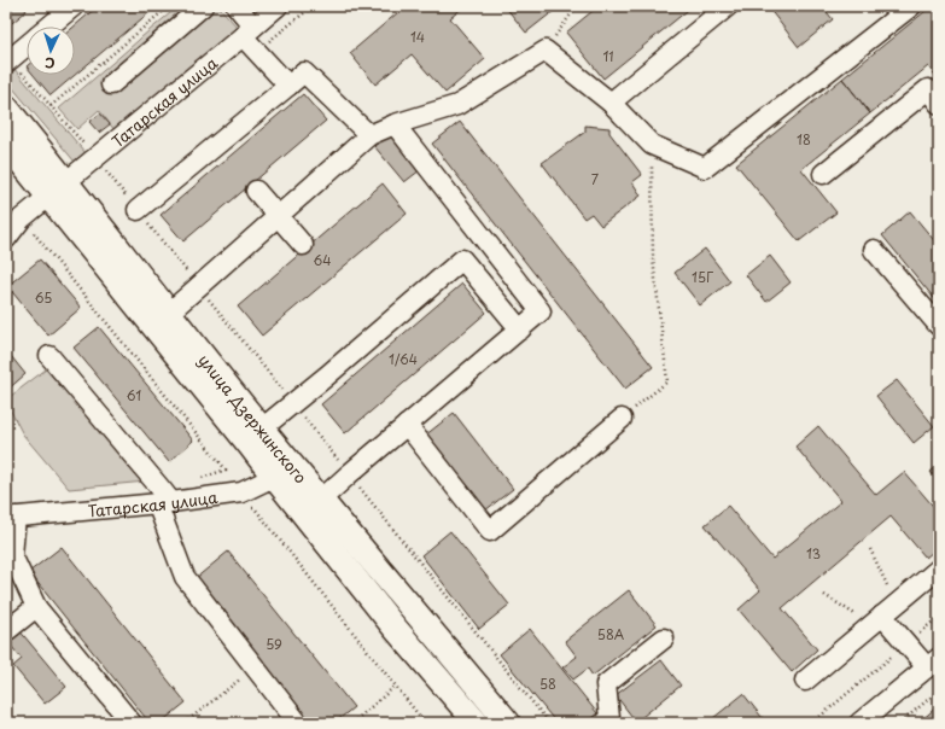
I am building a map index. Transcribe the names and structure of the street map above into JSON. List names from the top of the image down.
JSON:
{
  "streets": {
    "main road": ["улица Дзержинского"],
    "street": ["Татарская улица"]
  },
  "crossings": [
    ["Татарская улица", "улица Дзержинского"]
  ],
  "house_numbers": [
    "14",
    "11",
    "18",
    "7",
    "64",
    "15Г",
    "65",
    "1/64",
    "61",
    "13",
    "58А",
    "59",
    "58"
  ],
  "north": "bottom"
}
